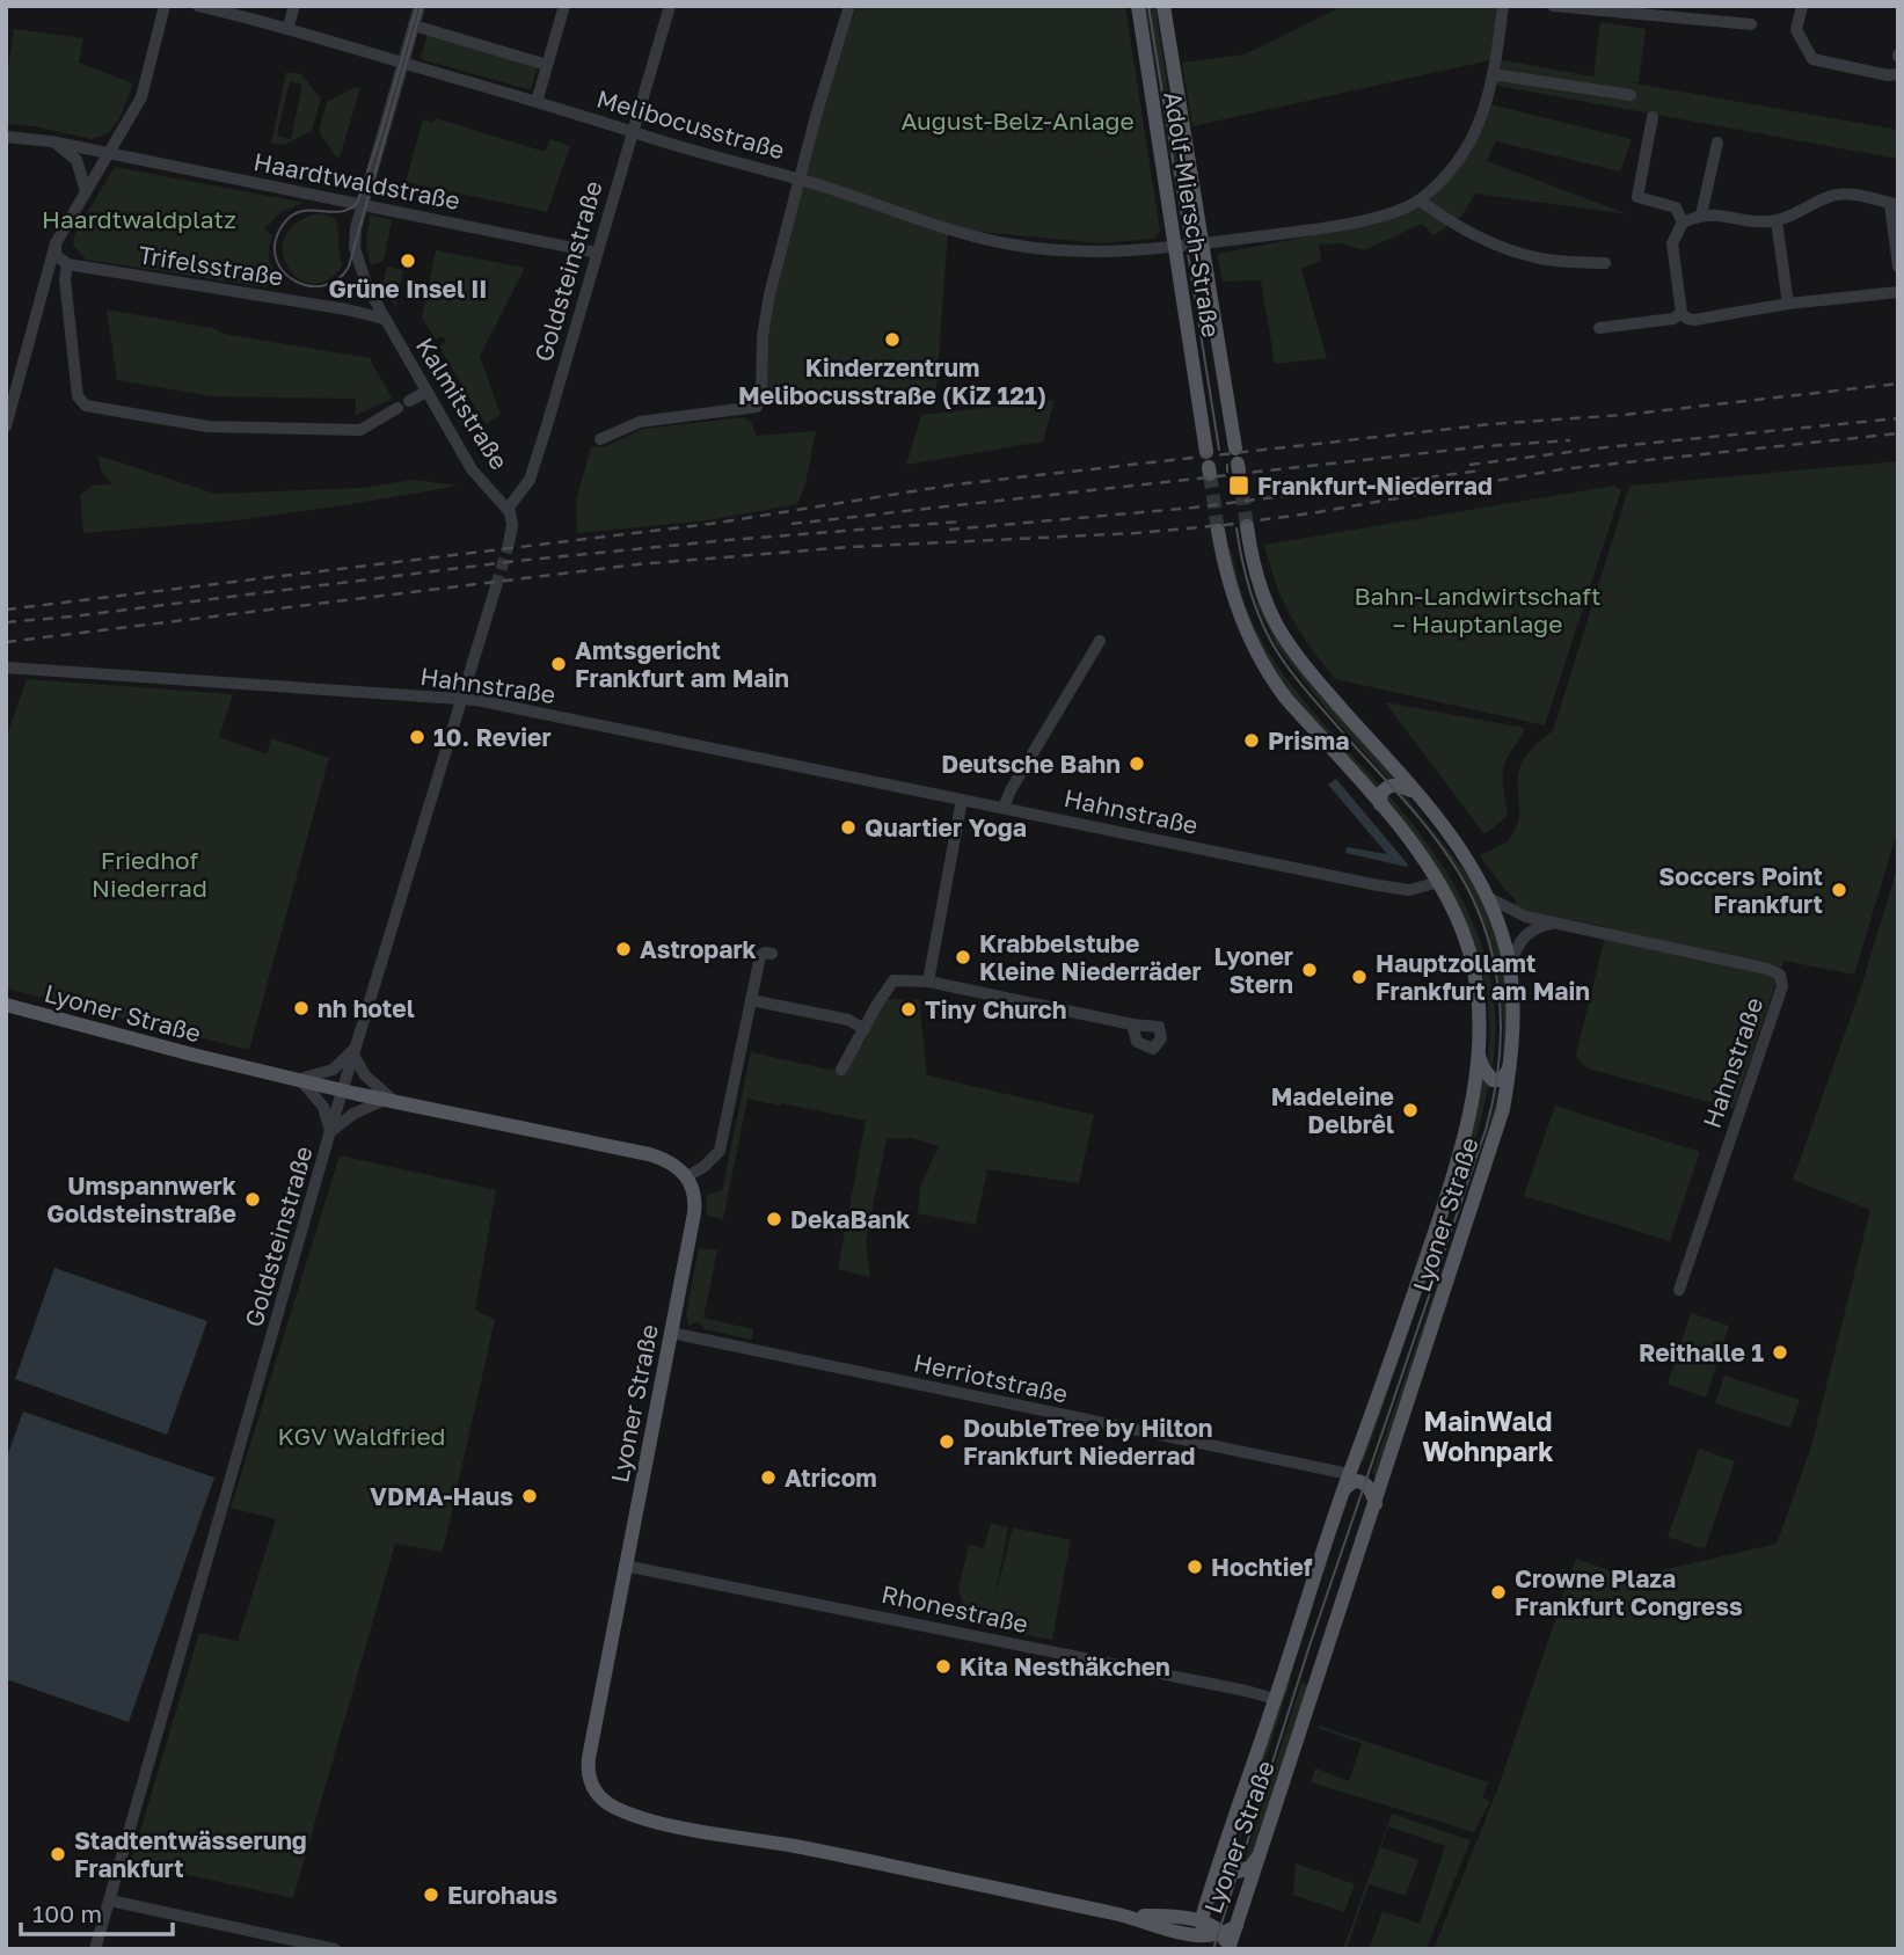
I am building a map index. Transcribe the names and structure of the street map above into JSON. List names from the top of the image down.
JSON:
{
  "streets": {
    "main road": ["Adolf-Miersch-Straße", "Lyoner Straße"],
    "street": [
      "Melibocusstraße",
      "Haardtwaldstraße",
      "Trifelsstraße",
      "Goldsteinstraße",
      "Kalmitstraße",
      "Hahnstraße",
      "Herriotstraße",
      "Rhonestraße"
    ]
  },
  "crossings": [
    ["Melibocusstraße", "Adolf-Miersch-Straße"],
    ["Melibocusstraße", "Goldsteinstraße"],
    ["Haardtwaldstraße", "Goldsteinstraße"],
    ["Trifelsstraße", "Kalmitstraße"],
    ["Goldsteinstraße", "Kalmitstraße"],
    ["Goldsteinstraße", "Hahnstraße"],
    ["Goldsteinstraße", "Lyoner Straße"],
    ["Hahnstraße", "Lyoner Straße"],
    ["Lyoner Straße", "Herriotstraße"],
    ["Lyoner Straße", "Rhonestraße"]
  ],
  "districts": ["MainWald Wohnpark"],
  "parks": [
    "August-Belz-Anlage",
    "Haardtwaldplatz",
    "Bahn-Landwirtschaft – Hauptanlage",
    "Friedhof Niederrad",
    "KGV Waldfried"
  ],
  "places": {
    "other": [
      "Grüne Insel II",
      "Kinderzentrum Melibocusstraße (KiZ 121)",
      "Amtsgericht Frankfurt am Main",
      "10. Revier",
      "Prisma",
      "Deutsche Bahn",
      "Quartier Yoga",
      "Soccers Point Frankfurt",
      "Astropark",
      "Krabbelstube Kleine Niederräder",
      "Lyoner Stern",
      "Hauptzollamt Frankfurt am Main",
      "nh hotel",
      "Tiny Church",
      "Madeleine Delbrêl",
      "Umspannwerk Goldsteinstraße",
      "DekaBank",
      "Reithalle 1",
      "DoubleTree by Hilton Frankfurt Niederrad",
      "Atricom",
      "VDMA-Haus",
      "Hochtief",
      "Crowne Plaza Frankfurt Congress",
      "Kita Nesthäkchen",
      "Stadtentwässerung Frankfurt",
      "Eurohaus"
    ],
    "transit": ["Frankfurt-Niederrad"]
  },
  "scale_bar": "100 m"
}
